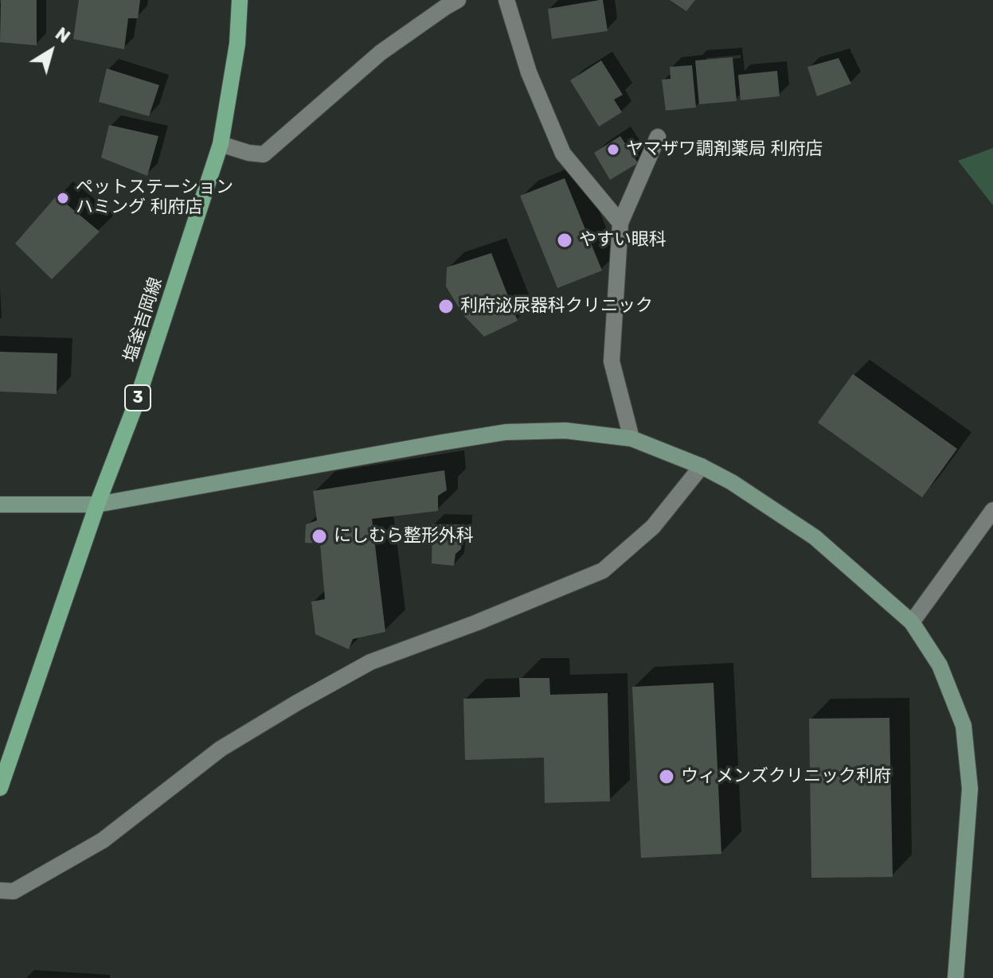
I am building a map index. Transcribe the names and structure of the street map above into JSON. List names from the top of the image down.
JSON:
{
  "streets": {
    "main road": ["塩釜吉岡線", "3"]
  },
  "places": [
    "ヤマザワ調剤薬局 利府店",
    "ペットステーション ハミング 利府店",
    "やすい眼科",
    "利府泌尿器科クリニック",
    "にしむら整形外科",
    "ウィメンズクリニック利府"
  ],
  "north": "top right"
}
